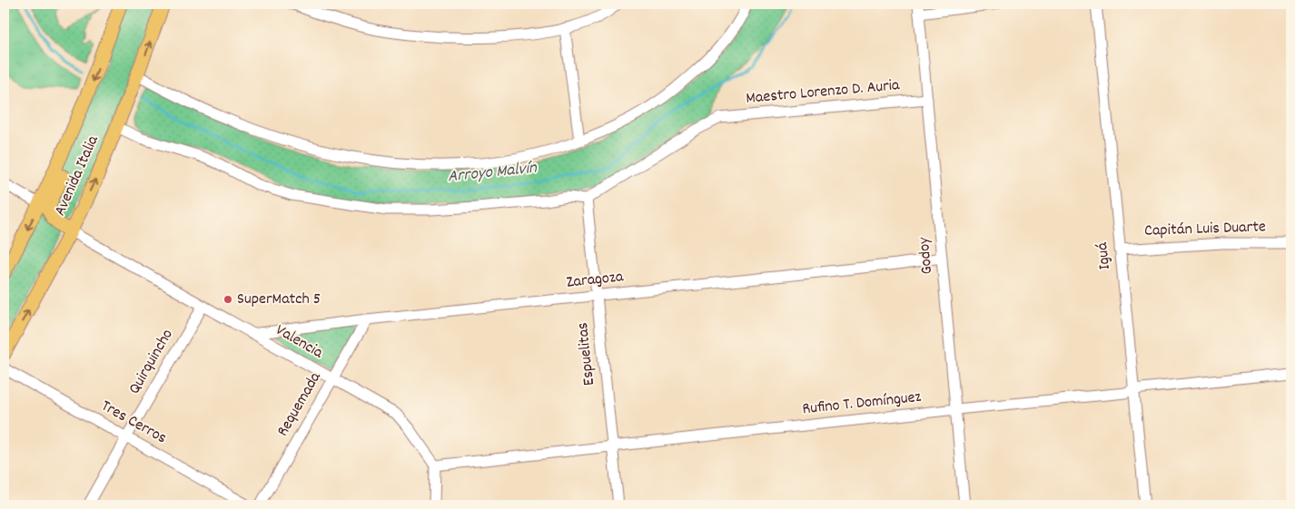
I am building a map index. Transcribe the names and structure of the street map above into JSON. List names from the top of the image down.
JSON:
{
  "streets": {
    "main road": ["Avenida Italia"],
    "street": [
      "Maestro Lorenzo D. Auria",
      "Capitán Luis Duarte",
      "Godoy",
      "Iguá",
      "Zaragoza",
      "Valencia",
      "Espuelitas",
      "Quirquincho",
      "Rufino T. Domínguez",
      "Requemada",
      "Tres Cerros"
    ]
  },
  "crossings": [
    ["Maestro Lorenzo D. Auria", "Godoy"],
    ["Maestro Lorenzo D. Auria", "Espuelitas"],
    ["Avenida Italia", "Valencia"],
    ["Capitán Luis Duarte", "Iguá"],
    ["Godoy", "Zaragoza"],
    ["Godoy", "Rufino T. Domínguez"],
    ["Iguá", "Rufino T. Domínguez"],
    ["Zaragoza", "Valencia"],
    ["Zaragoza", "Espuelitas"],
    ["Zaragoza", "Requemada"],
    ["Valencia", "Quirquincho"],
    ["Valencia", "Rufino T. Domínguez"],
    ["Valencia", "Requemada"],
    ["Espuelitas", "Rufino T. Domínguez"],
    ["Quirquincho", "Tres Cerros"]
  ],
  "water": ["Arroyo Malvín"],
  "places": ["SuperMatch 5"]
}
